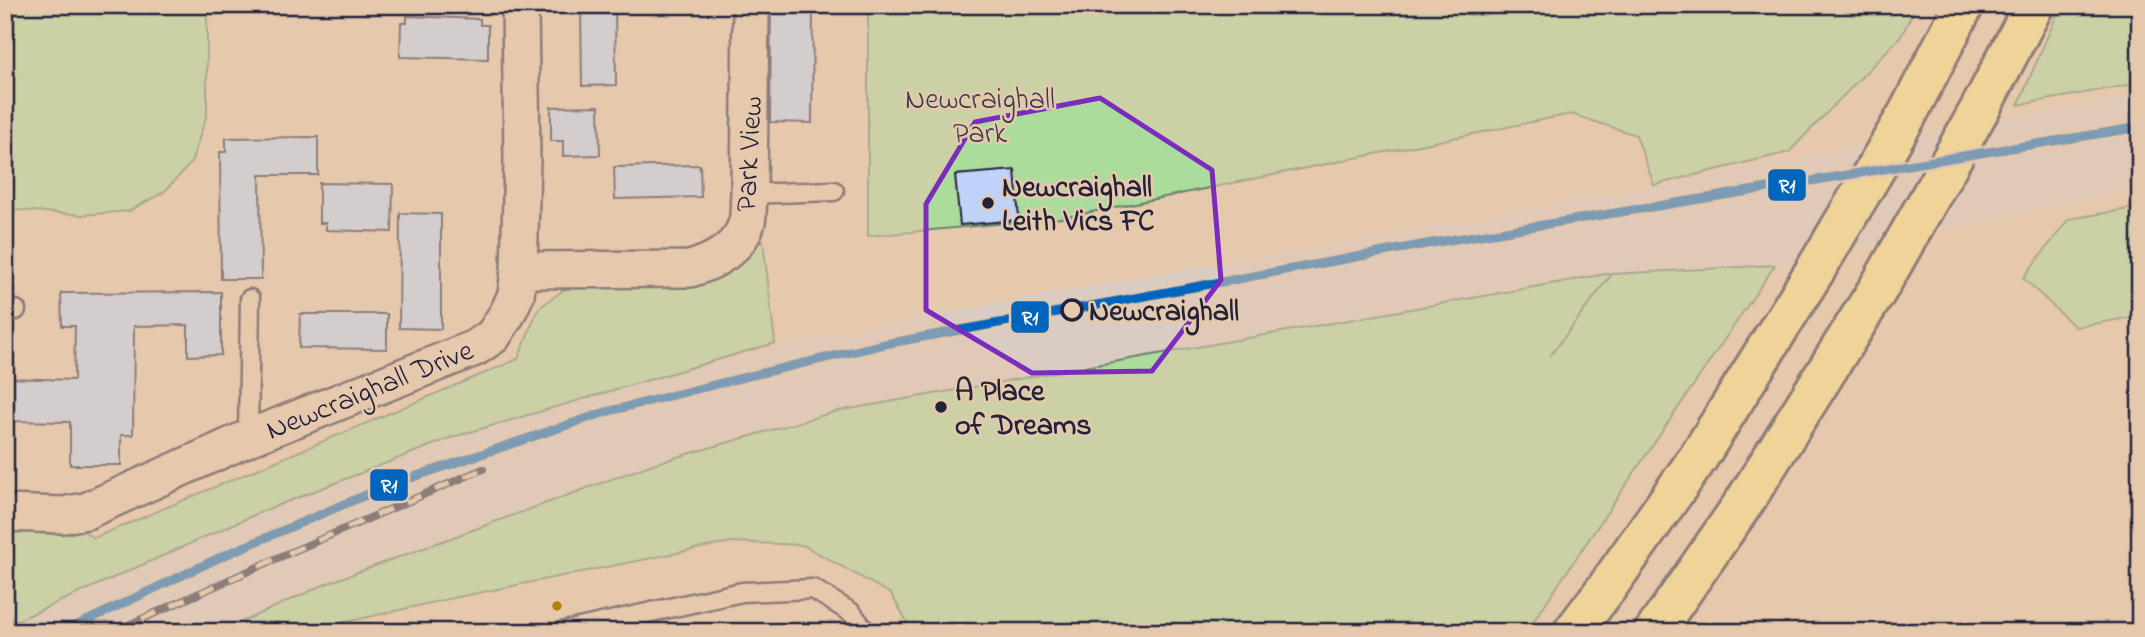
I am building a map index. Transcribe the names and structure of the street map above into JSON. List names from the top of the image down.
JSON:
{
  "streets": {
    "street": ["Park View", "Newcraighall Drive"]
  },
  "crossings": [
    ["Park View", "Newcraighall Drive"]
  ],
  "parks": ["Newcraighall Park"],
  "places": ["Newcraighall Leith Vics FC", "Newcraighall", "A Place of Dreams"],
  "lines": ["transit line R1"]
}
